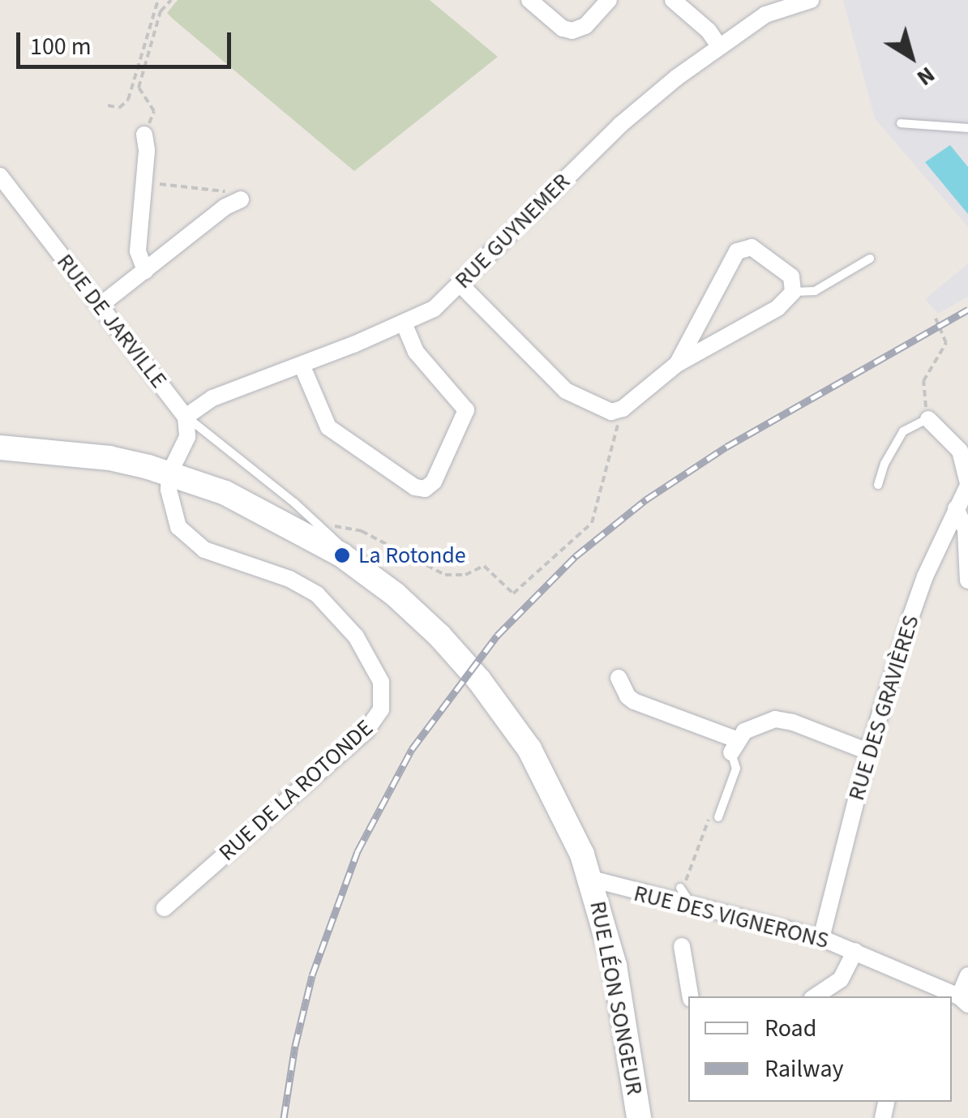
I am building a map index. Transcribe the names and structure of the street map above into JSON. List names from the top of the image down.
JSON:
{
  "streets": {
    "street": [
      "RUE GUYNEMER",
      "RUE DE JARVILLE",
      "RUE DES GRAVIÈRES",
      "RUE DE LA ROTONDE",
      "RUE DES VIGNERONS",
      "RUE LÉON SONGEUR"
    ]
  },
  "crossings": [
    ["RUE GUYNEMER", "RUE DE JARVILLE"],
    ["RUE DES GRAVIÈRES", "RUE DES VIGNERONS"],
    ["RUE DE LA ROTONDE", "RUE LÉON SONGEUR"],
    ["RUE DES VIGNERONS", "RUE LÉON SONGEUR"]
  ],
  "places": ["La Rotonde"],
  "legend": ["Road", "Railway"],
  "scale_bar": "100 m",
  "north": "bottom right"
}
